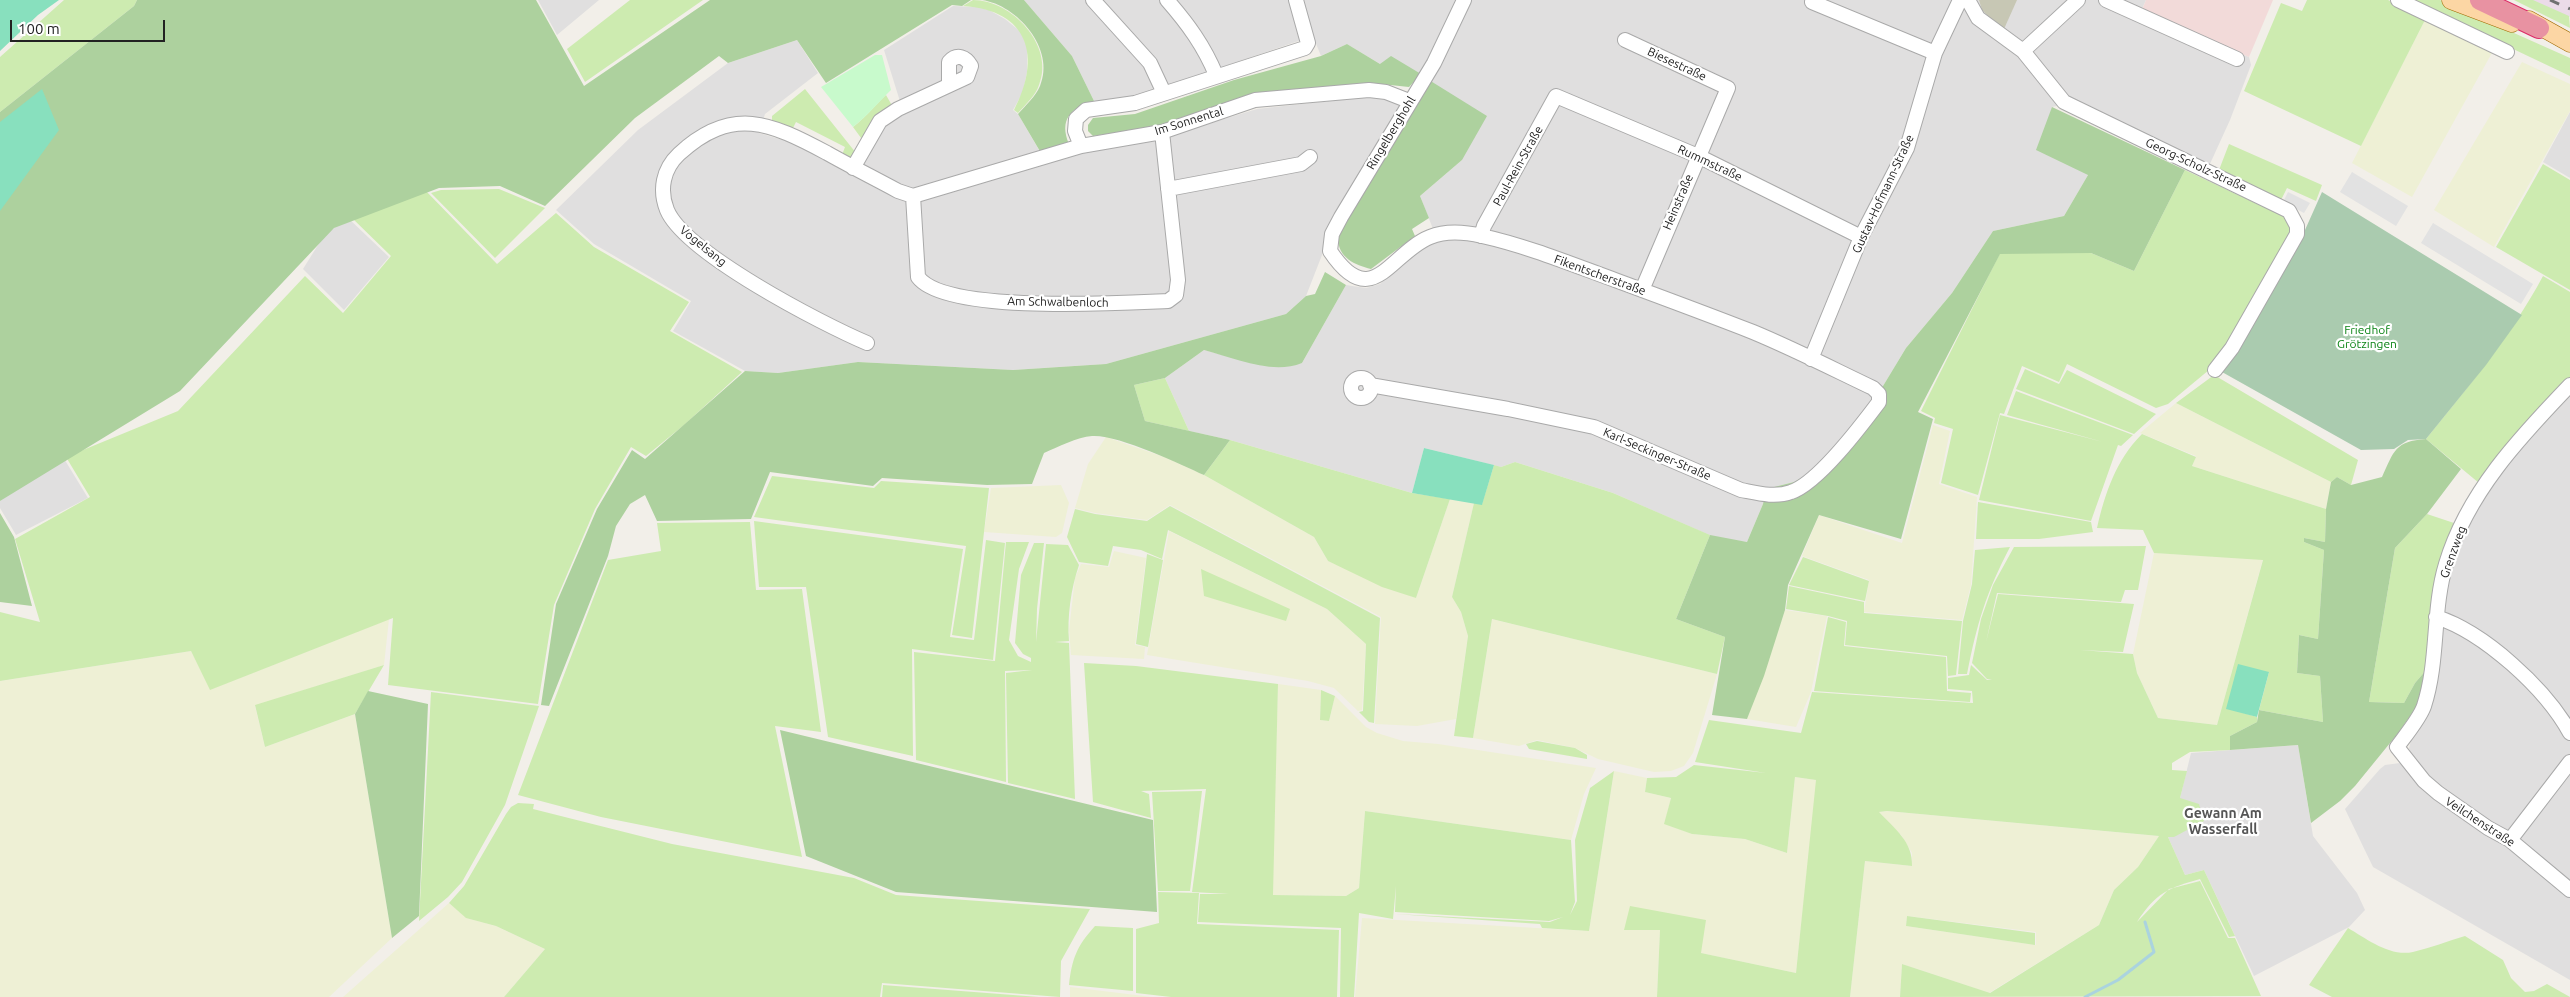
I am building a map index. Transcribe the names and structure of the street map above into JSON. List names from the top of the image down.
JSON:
{
  "streets": {
    "street": [
      "Biesestraße",
      "Im Sonnental",
      "Ringelberghohl",
      "Rummstraße",
      "Georg-Scholz-Straße",
      "Paul-Rein-Straße",
      "Gustav-Hofmann-Straße",
      "Heinstraße",
      "Vogelsang",
      "Fikentscherstraße",
      "Am Schwalbenloch",
      "Karl-Seckinger-Straße",
      "Grenzweg",
      "Veilchenstraße"
    ]
  },
  "crossings": [
    ["Biesestraße", "Heinstraße"],
    ["Im Sonnental", "Ringelberghohl"],
    ["Im Sonnental", "Vogelsang"],
    ["Im Sonnental", "Am Schwalbenloch"],
    ["Ringelberghohl", "Fikentscherstraße"],
    ["Rummstraße", "Paul-Rein-Straße"],
    ["Rummstraße", "Gustav-Hofmann-Straße"],
    ["Rummstraße", "Heinstraße"],
    ["Paul-Rein-Straße", "Fikentscherstraße"],
    ["Gustav-Hofmann-Straße", "Fikentscherstraße"],
    ["Heinstraße", "Fikentscherstraße"],
    ["Vogelsang", "Am Schwalbenloch"],
    ["Fikentscherstraße", "Karl-Seckinger-Straße"],
    ["Grenzweg", "Veilchenstraße"]
  ],
  "districts": ["Gewann Am Wasserfall"],
  "parks": ["Friedhof Grötzingen"],
  "scale_bar": "100 m"
}
